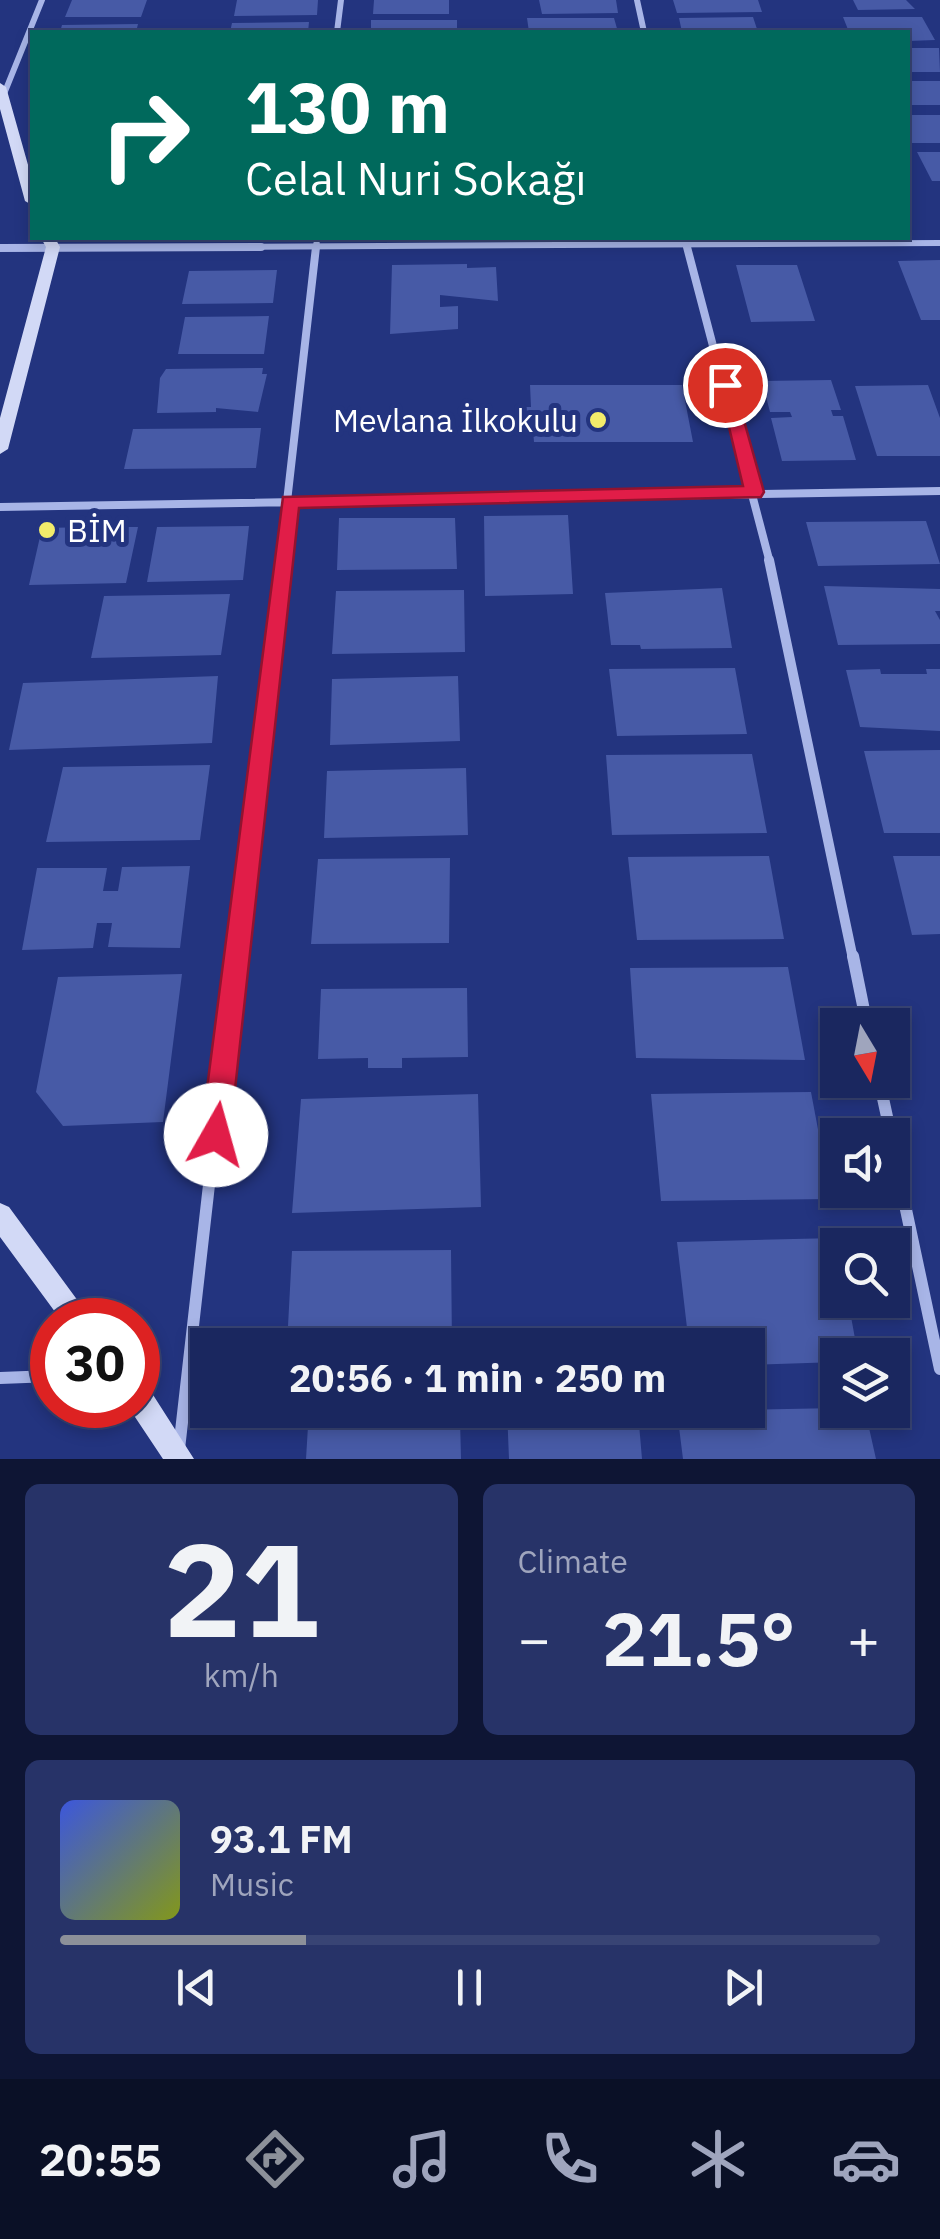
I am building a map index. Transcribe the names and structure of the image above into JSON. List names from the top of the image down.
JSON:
{
  "places": ["Mevlana İlkokulu", "BİM"],
  "north": "bottom",
  "page": {
    "turn": ["130 m", "Celal Nuri Sokağı"],
    "limit": "30",
    "trip": "20:56 · 1 min · 250 m",
    "tile": [
      ["21", "km/h"],
      "Climate"
    ],
    "heat": ["−", "21.5°", "+"],
    "song": ["93.1 FM", "Music"],
    "tabs": "20:55"
  }
}
